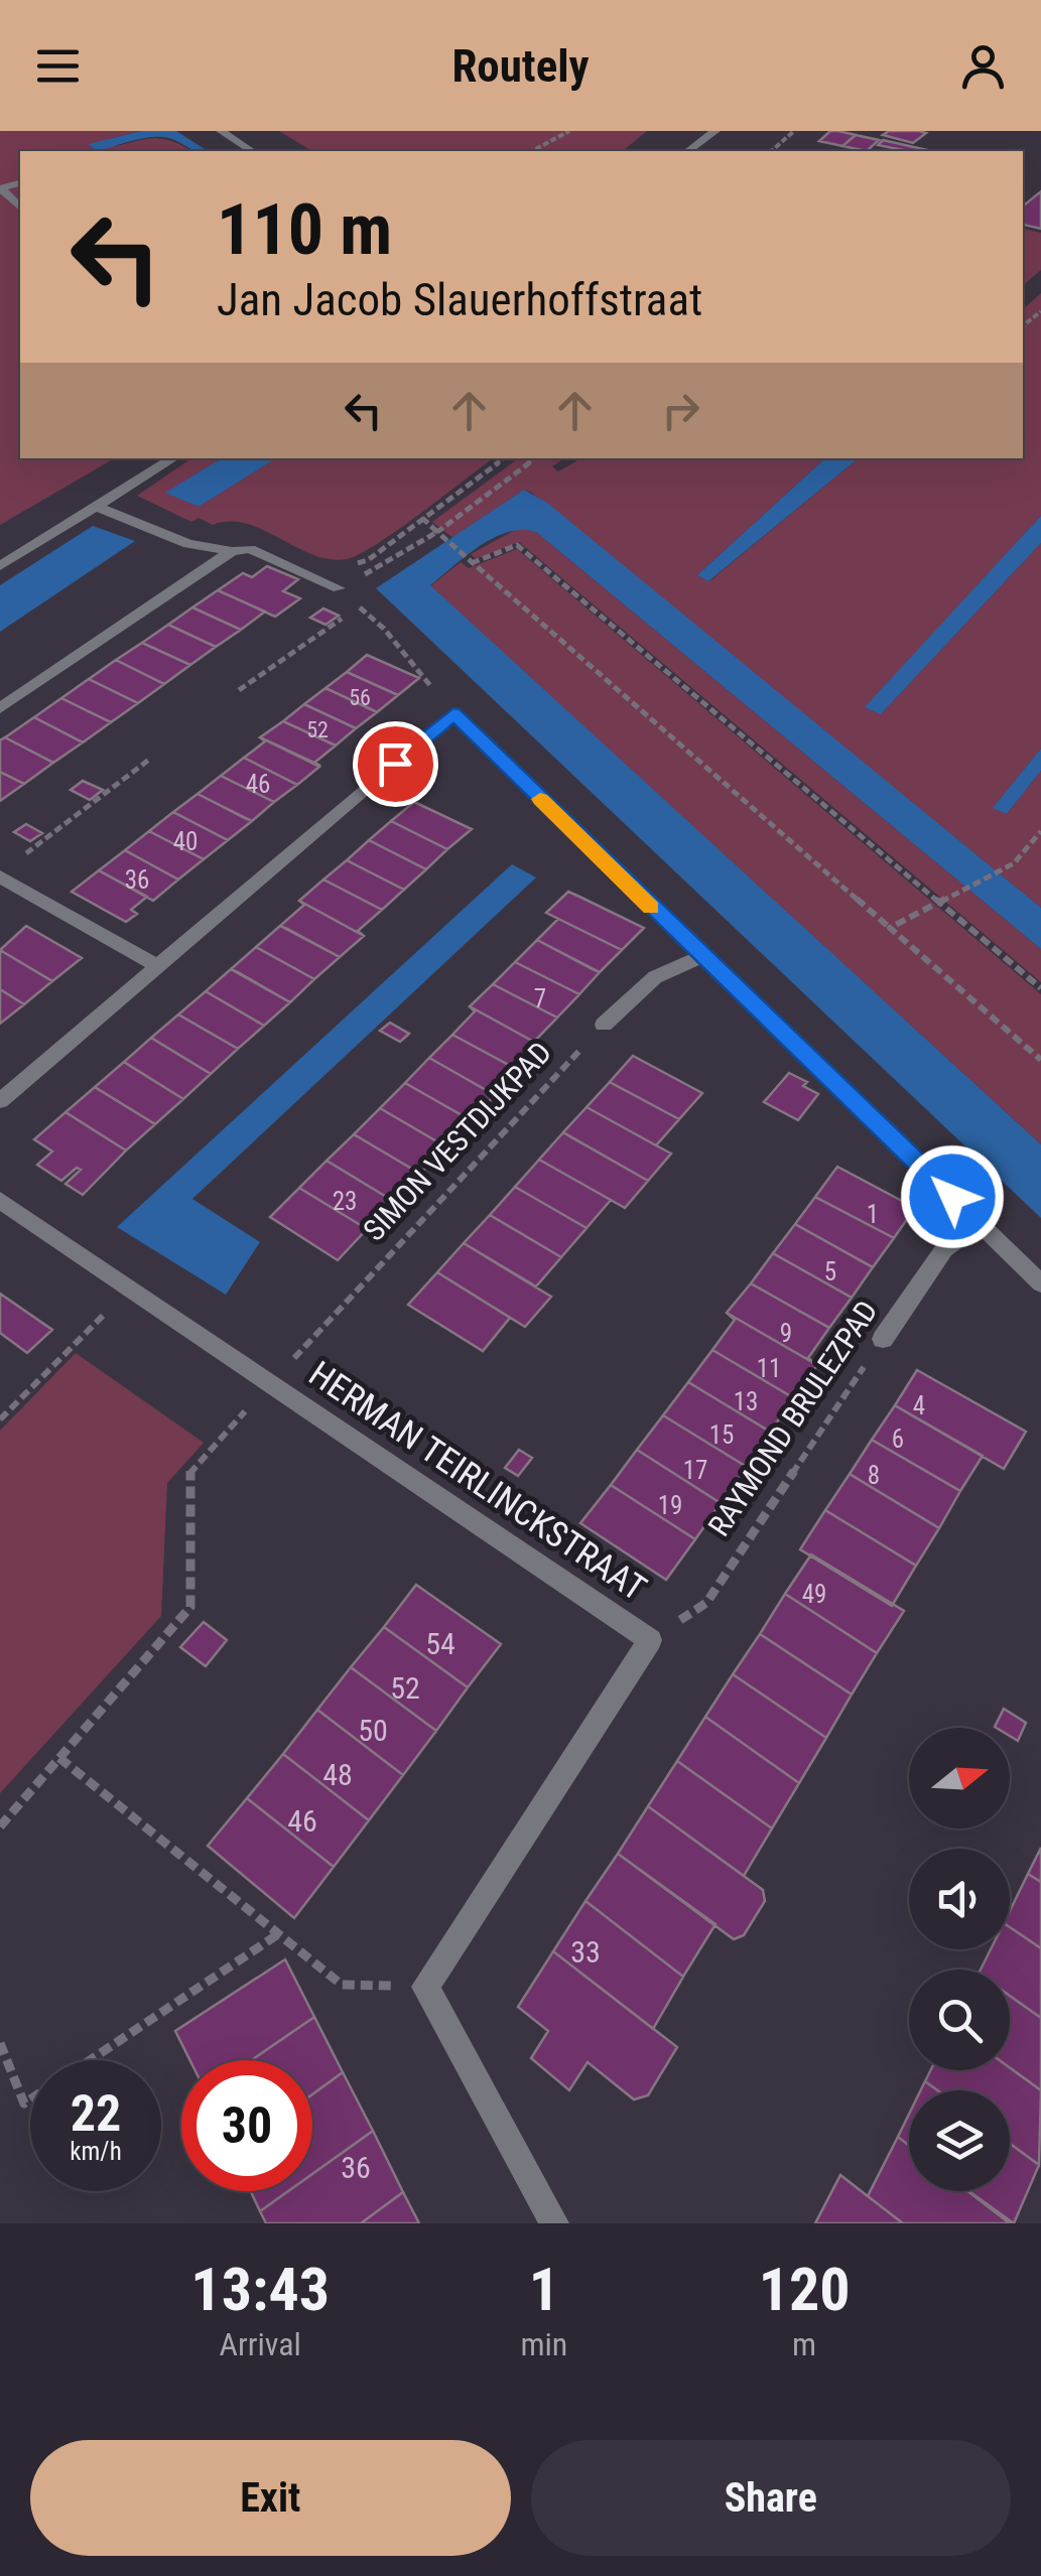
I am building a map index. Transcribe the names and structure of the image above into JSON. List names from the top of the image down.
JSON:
{
  "streets": {
    "street": ["RAYMOND BRULEZPAD", "HERMAN TEIRLINCKSTRAAT"],
    "path": ["SIMON VESTDIJKPAD"]
  },
  "crossings": [
    ["SIMON VESTDIJKPAD", "HERMAN TEIRLINCKSTRAAT"],
    ["RAYMOND BRULEZPAD", "HERMAN TEIRLINCKSTRAAT"]
  ],
  "house_numbers": [
    "56",
    "52",
    "46",
    "40",
    "36",
    "7",
    "23",
    "1",
    "5",
    "9",
    "11",
    "13",
    "4",
    "15",
    "6",
    "17",
    "8",
    "19",
    "49",
    "54",
    "52",
    "50",
    "48",
    "46",
    "33",
    "36"
  ],
  "north": "right",
  "page": {
    "header": "Routely",
    "turn": ["110 m", "Jan Jacob Slauerhoffstraat"],
    "speed": "22 km/h",
    "limit": "30",
    "eta": [
      "13:43",
      "Arrival",
      "1",
      "min",
      "120",
      "m"
    ],
    "buttons": ["Exit", "Share"]
  }
}
